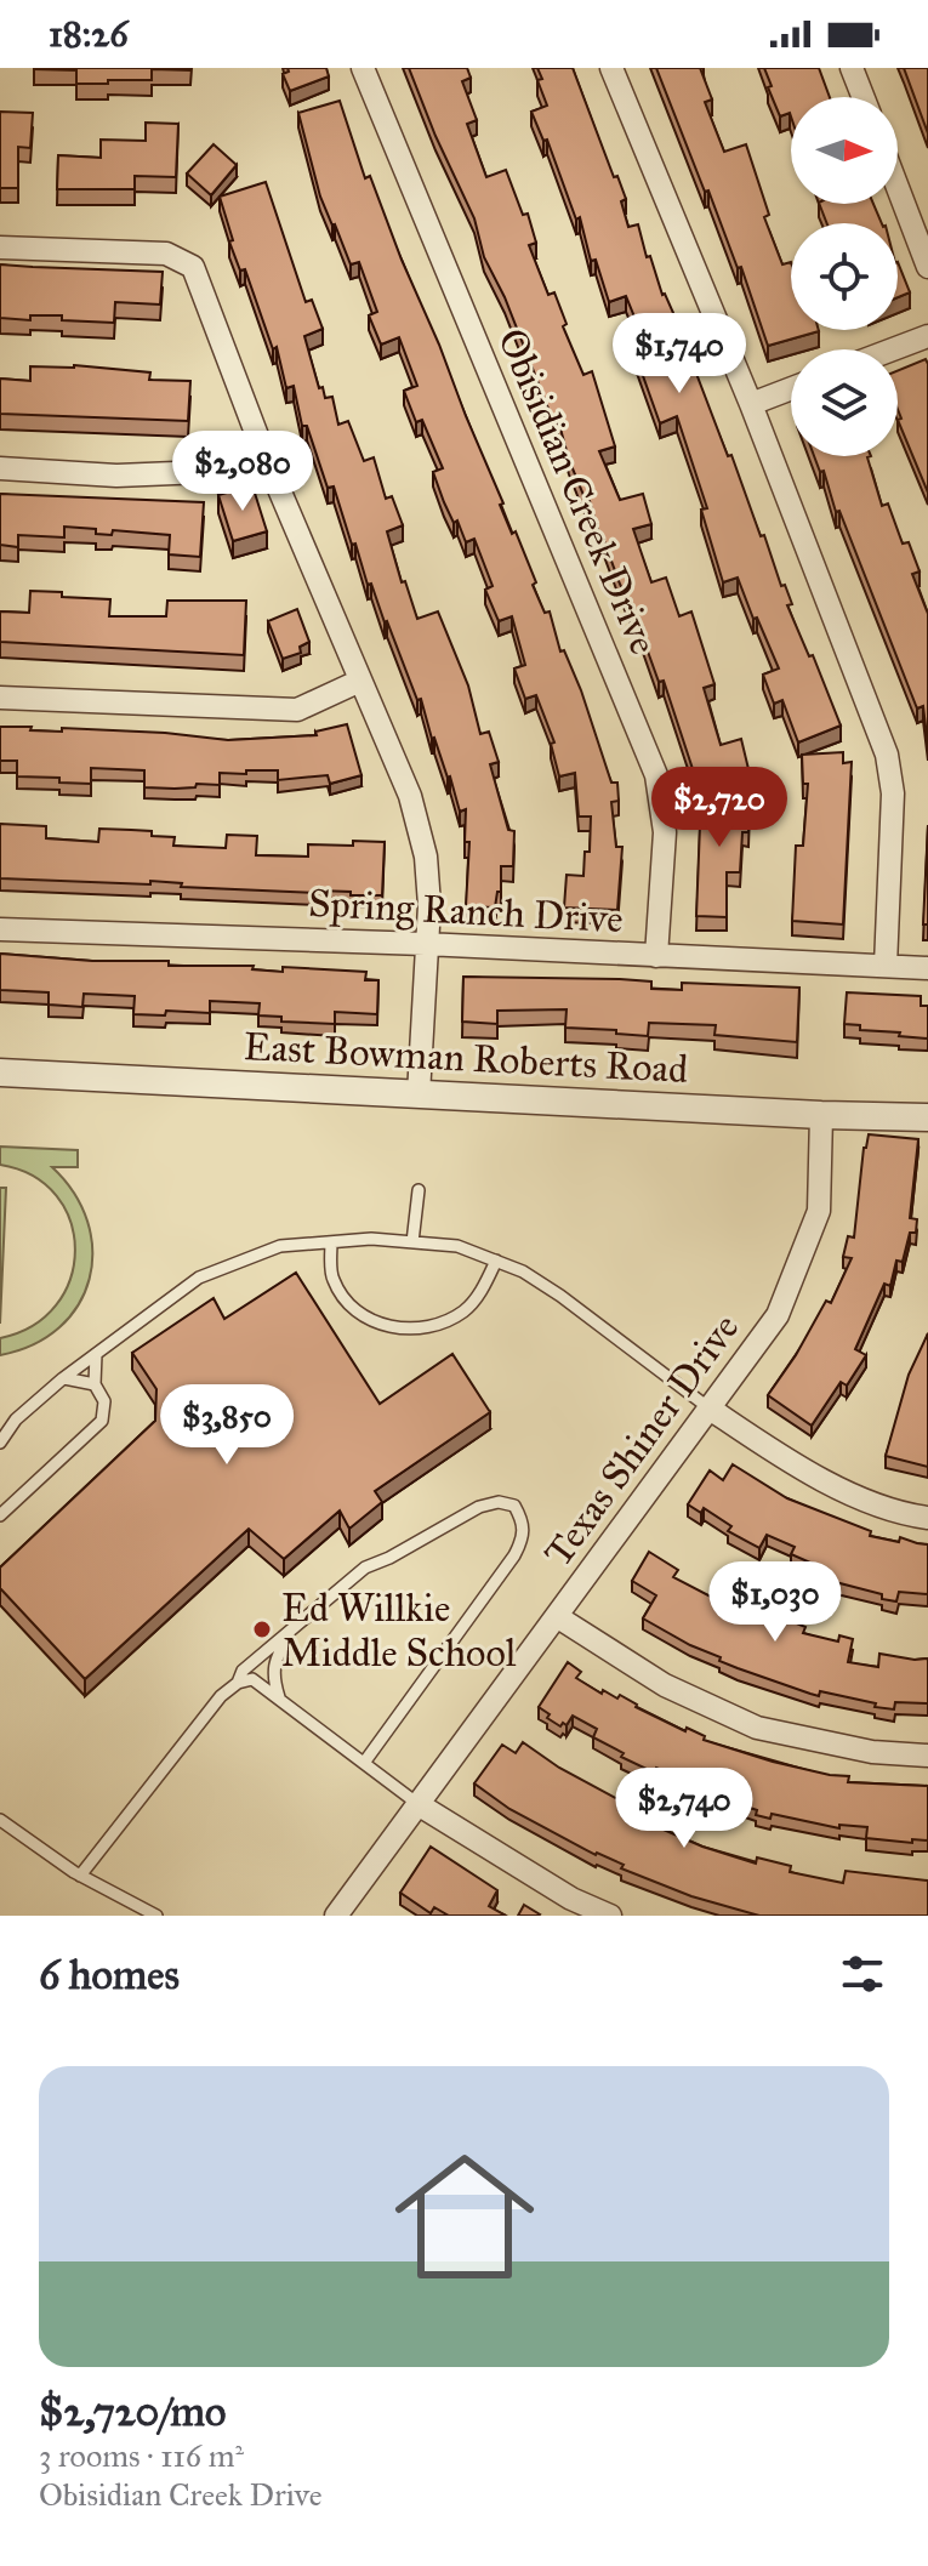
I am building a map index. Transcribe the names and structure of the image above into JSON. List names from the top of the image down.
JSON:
{
  "streets": {
    "street": [
      "Obisidian Creek Drive",
      "Spring Ranch Drive",
      "East Bowman Roberts Road",
      "Texas Shiner Drive"
    ]
  },
  "crossings": [
    ["Obisidian Creek Drive", "Spring Ranch Drive"],
    ["East Bowman Roberts Road", "Texas Shiner Drive"]
  ],
  "places": ["Ed Willkie Middle School"],
  "north": "right",
  "page": {
    "status": "18:26",
    "price": [
      "$1,740",
      "$2,080",
      "$2,720",
      "$3,850",
      "$1,030",
      "$2,740"
    ],
    "heading": "6 homes",
    "list": [
      {
        "name": "$2,720/mo",
        "note": "3 rooms · 116 m² · Obisidian Creek Drive"
      }
    ]
  }
}
